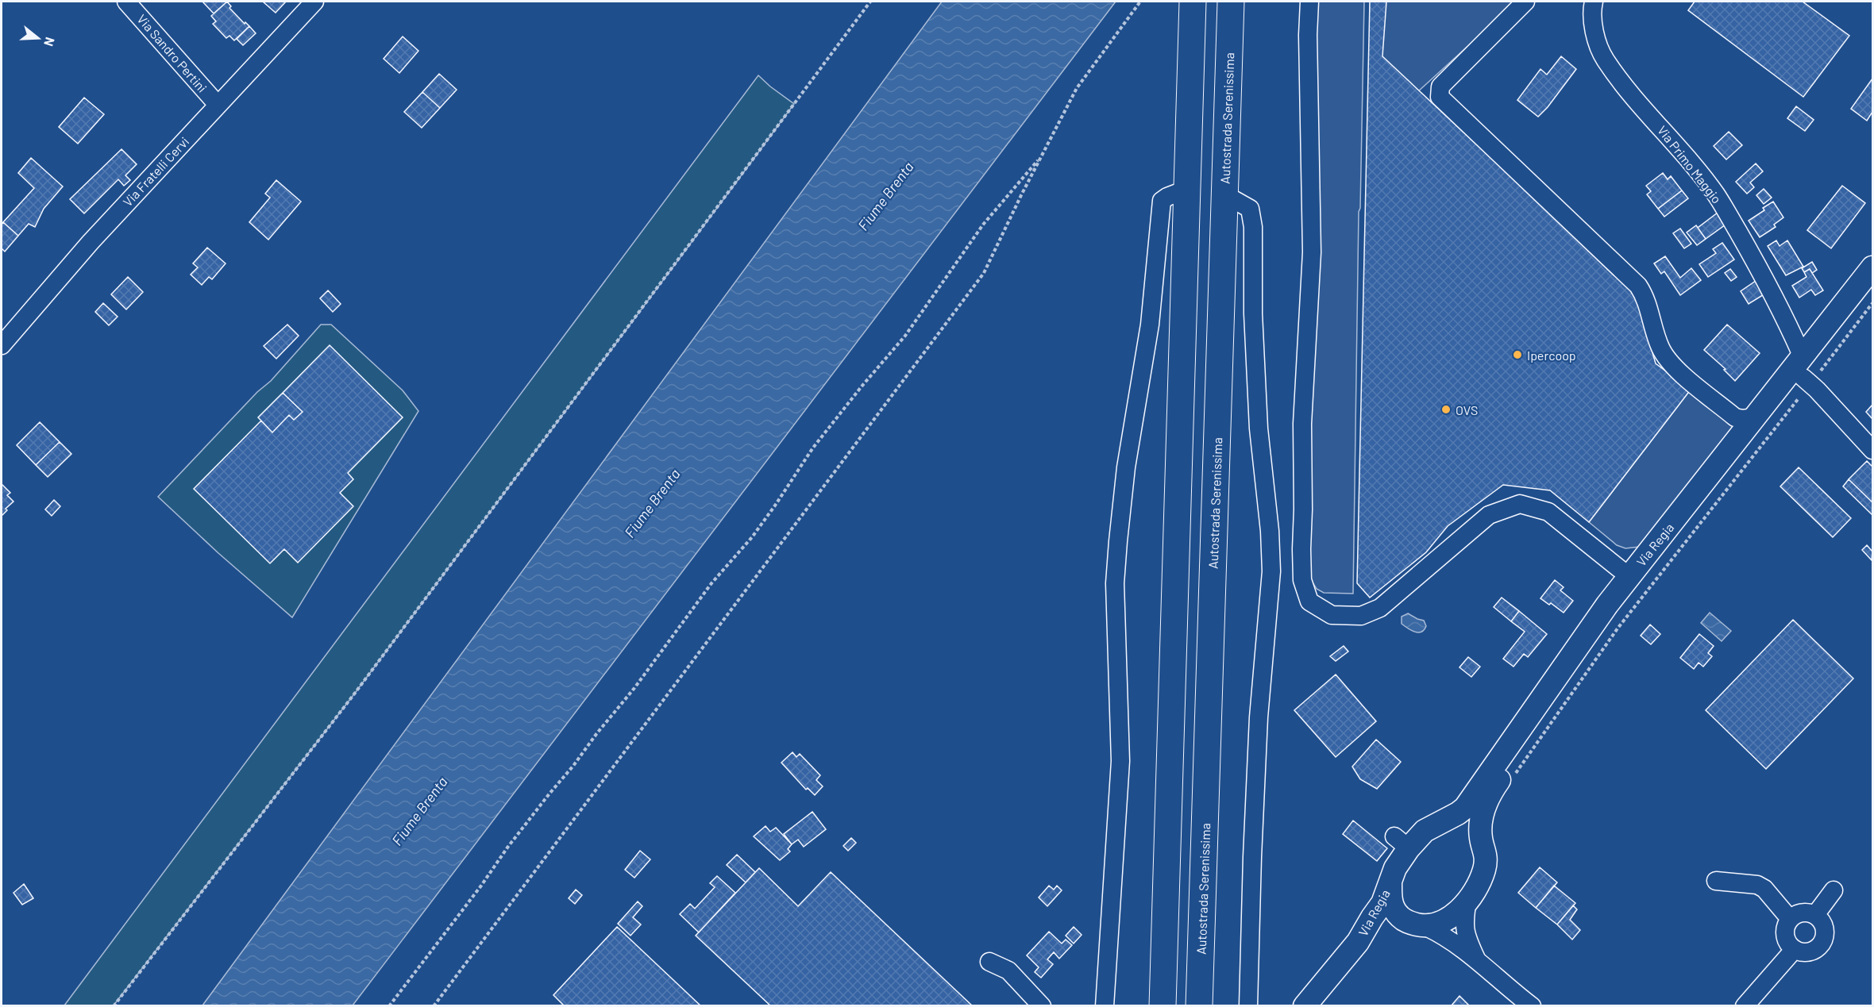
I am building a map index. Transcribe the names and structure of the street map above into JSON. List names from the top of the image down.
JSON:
{
  "streets": {
    "highway": ["Autostrada Serenissima"],
    "main road": ["Via Regia"],
    "street": ["Via Sandro Pertini", "Via Primo Maggio", "Via Fratelli Cervi"]
  },
  "crossings": [
    ["Via Sandro Pertini", "Via Fratelli Cervi"],
    ["Via Primo Maggio", "Via Regia"]
  ],
  "water": ["Fiume Brenta"],
  "places": ["Ipercoop", "OVS"],
  "north": "right"
}
